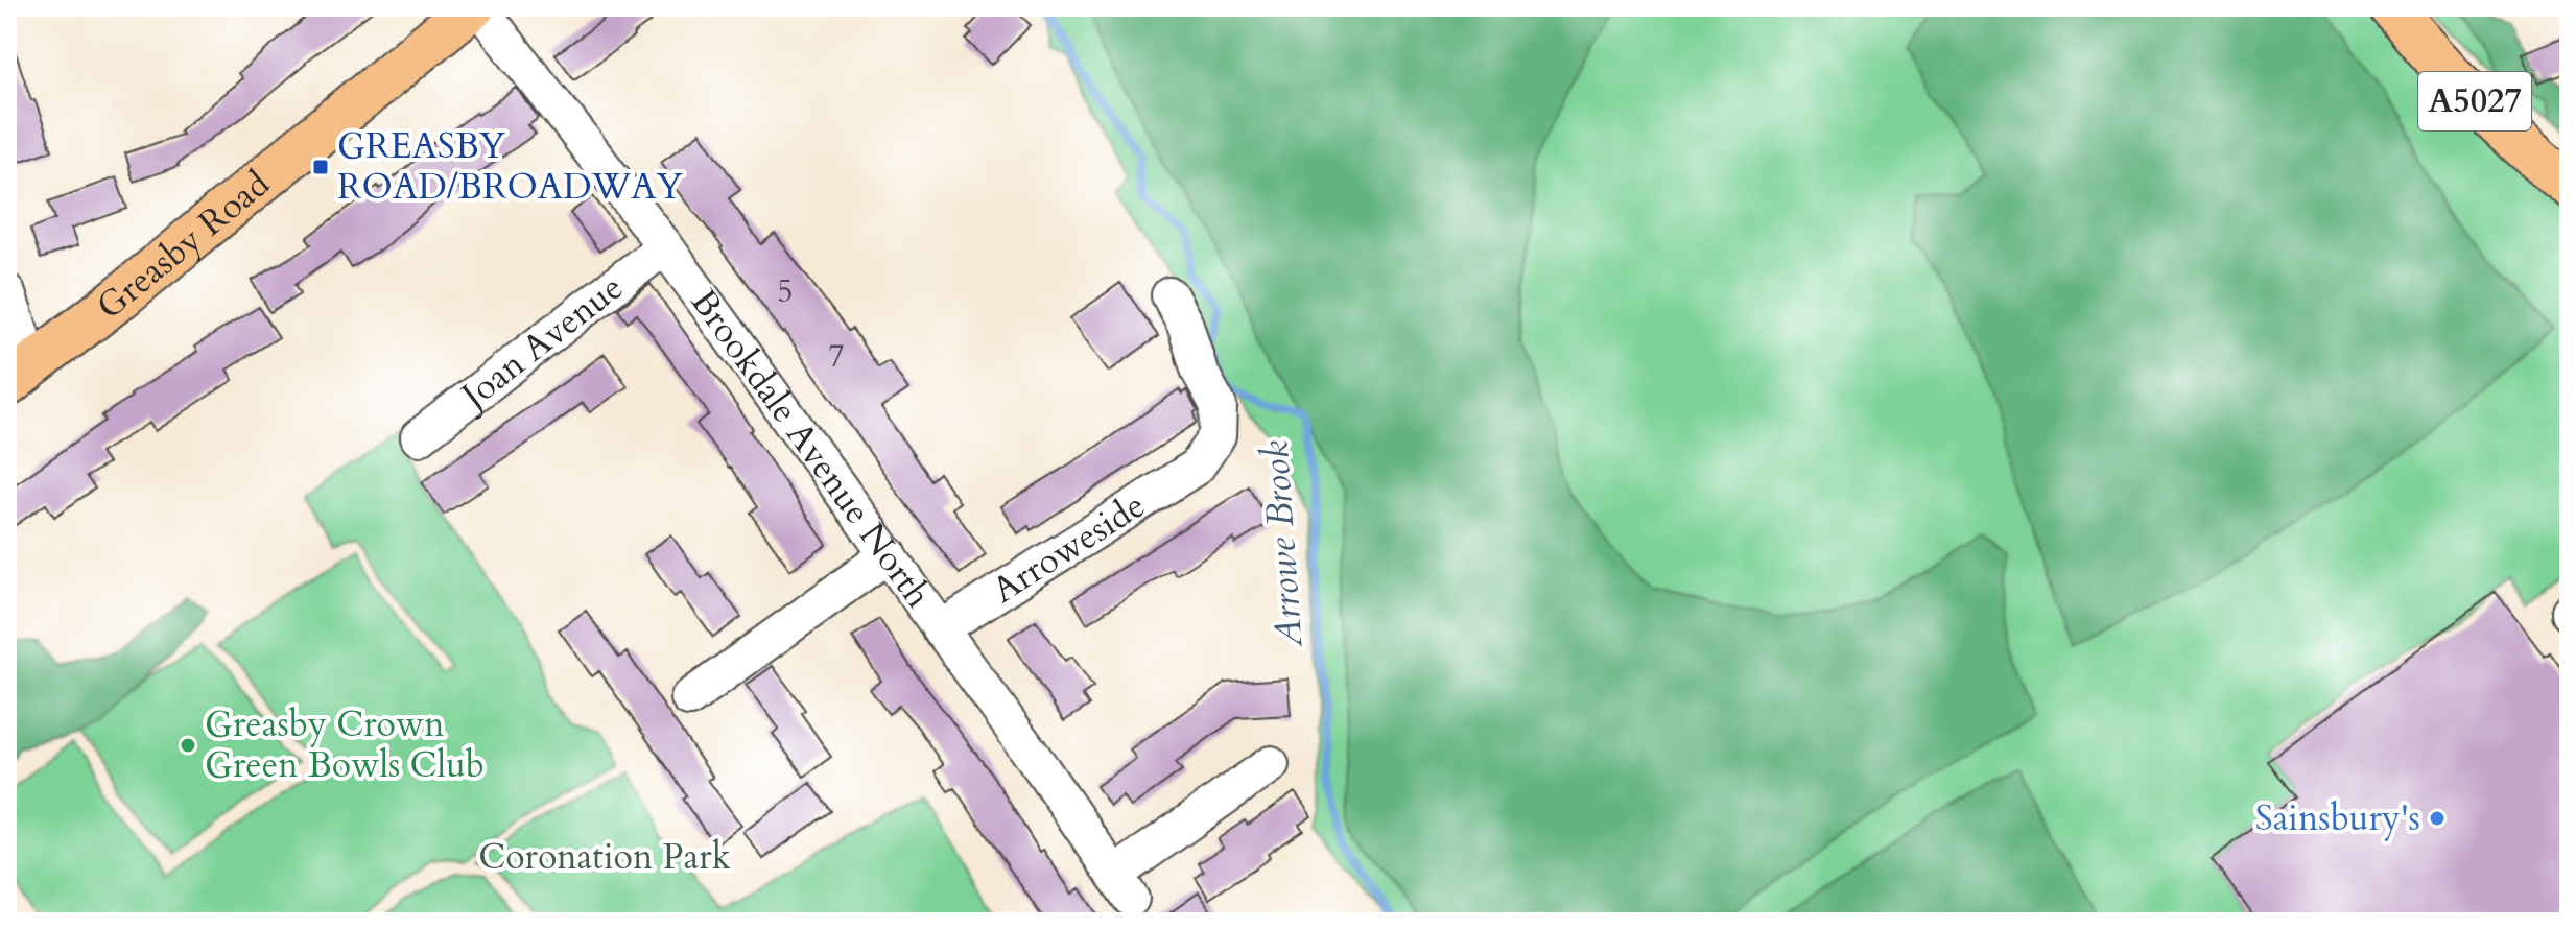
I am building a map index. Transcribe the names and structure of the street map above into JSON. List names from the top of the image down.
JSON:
{
  "streets": {
    "main road": ["A5027", "Greasby Road"],
    "street": ["Joan Avenue", "Brookdale Avenue North", "Arroweside"]
  },
  "crossings": [
    ["Greasby Road", "Brookdale Avenue North"],
    ["Joan Avenue", "Brookdale Avenue North"],
    ["Brookdale Avenue North", "Arroweside"]
  ],
  "water": ["Arrowe Brook"],
  "parks": ["Coronation Park"],
  "places": {
    "transit": ["GREASBY ROAD/BROADWAY"],
    "other": ["Greasby Crown Green Bowls Club", "Sainsbury's"]
  },
  "house_numbers": ["5", "7"]
}
